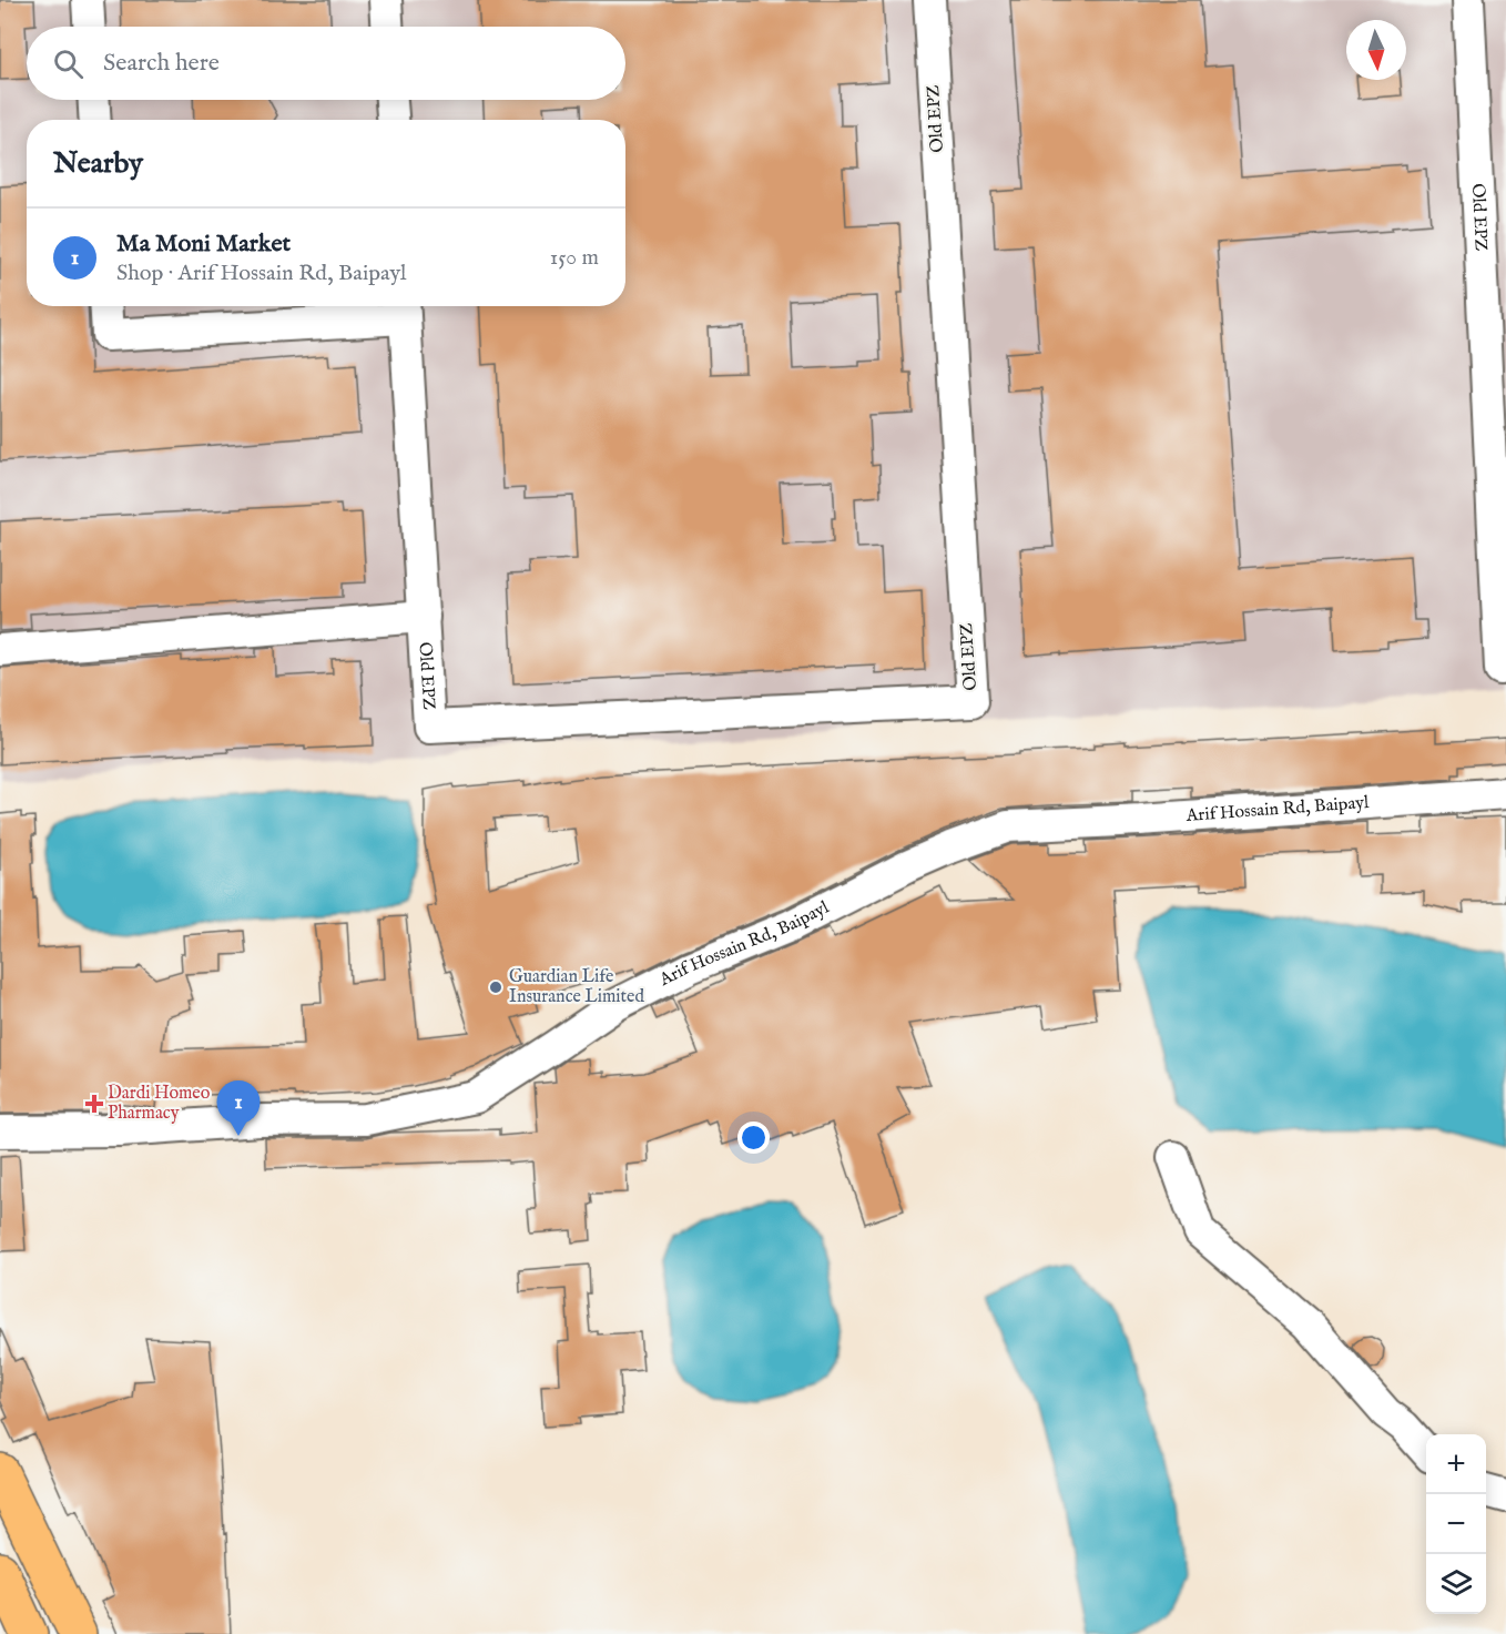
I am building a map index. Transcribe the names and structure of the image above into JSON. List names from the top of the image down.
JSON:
{
  "streets": {
    "street": ["Old EPZ", "Arif Hossain Rd, Baipayl"]
  },
  "places": {
    "other": ["Guardian Life Insurance Limited"],
    "health": ["Dardi Homeo Pharmacy"]
  },
  "north": "bottom",
  "page": {
    "search": "Search here",
    "heading": "Nearby",
    "list": [
      {
        "mark": "1",
        "name": "Ma Moni Market",
        "note": "Shop · Arif Hossain Rd, Baipayl",
        "value": "150 m"
      }
    ],
    "pins": "1",
    "map_buttons": ["+", "−"]
  }
}
